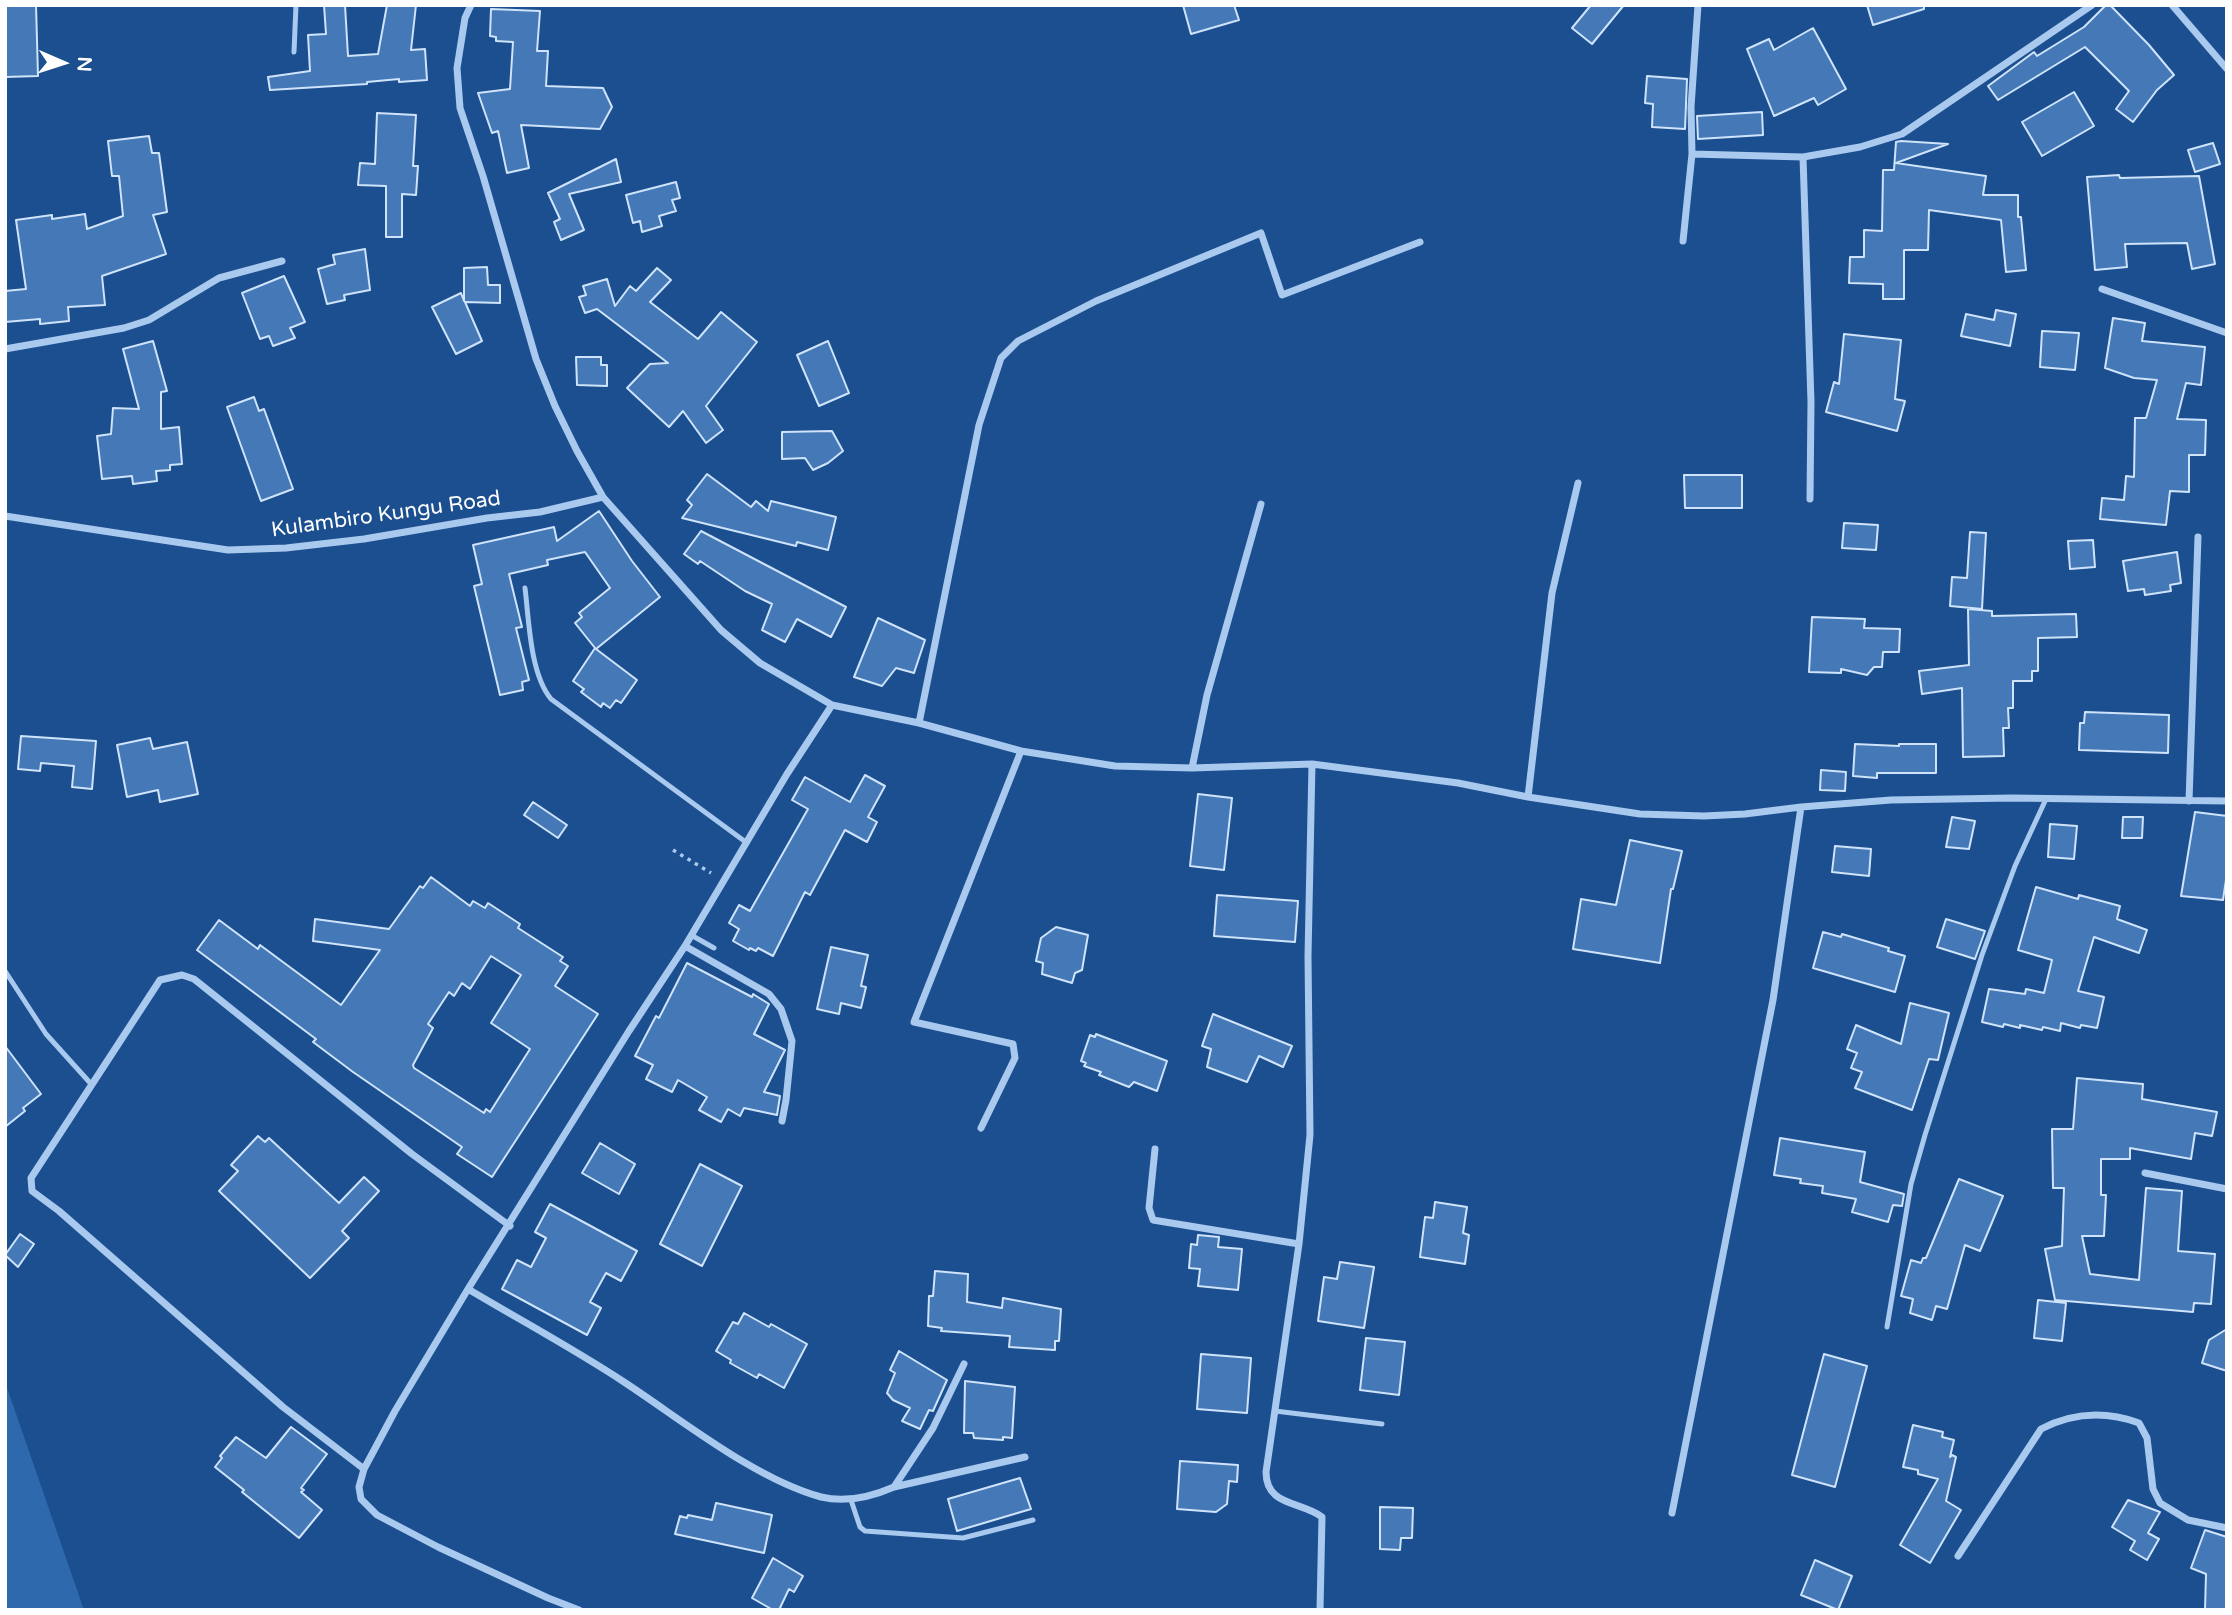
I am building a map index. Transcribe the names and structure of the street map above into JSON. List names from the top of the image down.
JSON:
{
  "streets": {
    "street": ["Kulambiro Kungu Road"]
  },
  "north": "right"
}
